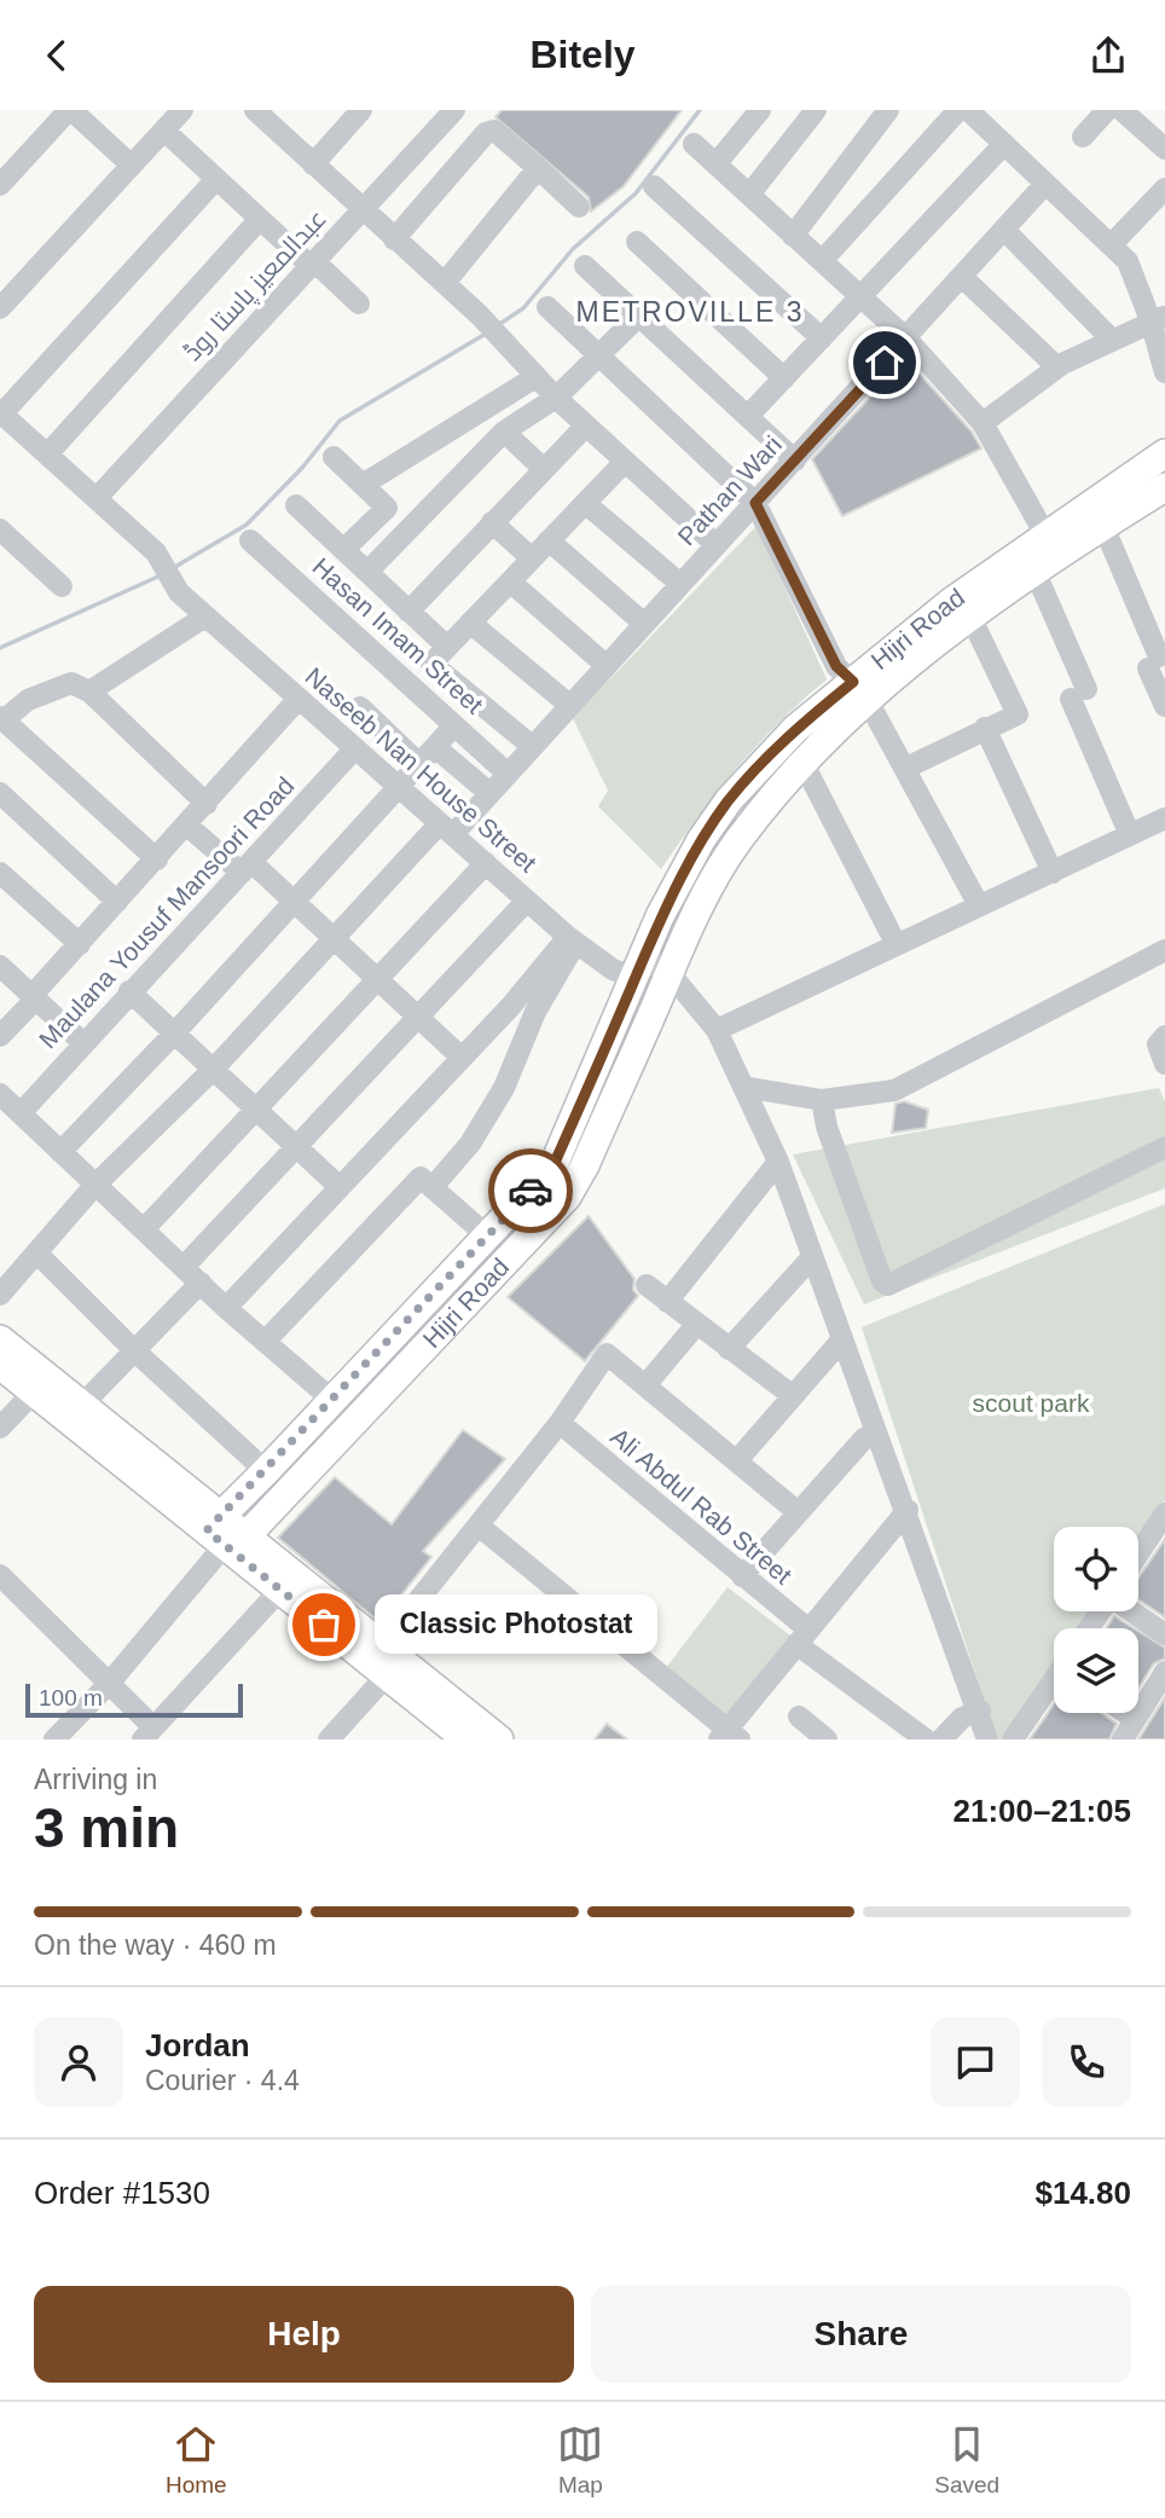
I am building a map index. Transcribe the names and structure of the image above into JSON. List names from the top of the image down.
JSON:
{
  "streets": {
    "main road": ["Hijri Road"],
    "street": [
      "عبدالمعیز پاستا روڈ",
      "Pathan Wari",
      "Hasan Imam Street",
      "Naseeb Nan House Street",
      "Maulana Yousuf Mansoori Road",
      "Ali Abdul Rab Street"
    ]
  },
  "crossings": [
    ["عبدالمعیز پاستا روڈ", "Naseeb Nan House Street"],
    ["Pathan Wari", "Hasan Imam Street"],
    ["Pathan Wari", "Naseeb Nan House Street"],
    ["Hijri Road", "Naseeb Nan House Street"],
    ["Naseeb Nan House Street", "Maulana Yousuf Mansoori Road"]
  ],
  "districts": ["METROVILLE 3"],
  "parks": ["scout park"],
  "places": ["Classic Photostat"],
  "scale_bar": "100 m",
  "page": {
    "header": "Bitely",
    "bubble": "Classic Photostat",
    "scale": "100 m",
    "heading": ["3 min", "Arriving in", "21:00–21:05"],
    "panel": [
      "Jordan",
      "Courier · 4.4",
      "Order #1530",
      "$14.80"
    ],
    "bar": "On the way · 460 m",
    "buttons": ["Help", "Share"],
    "tabs": ["Home", "Map", "Saved"]
  }
}
